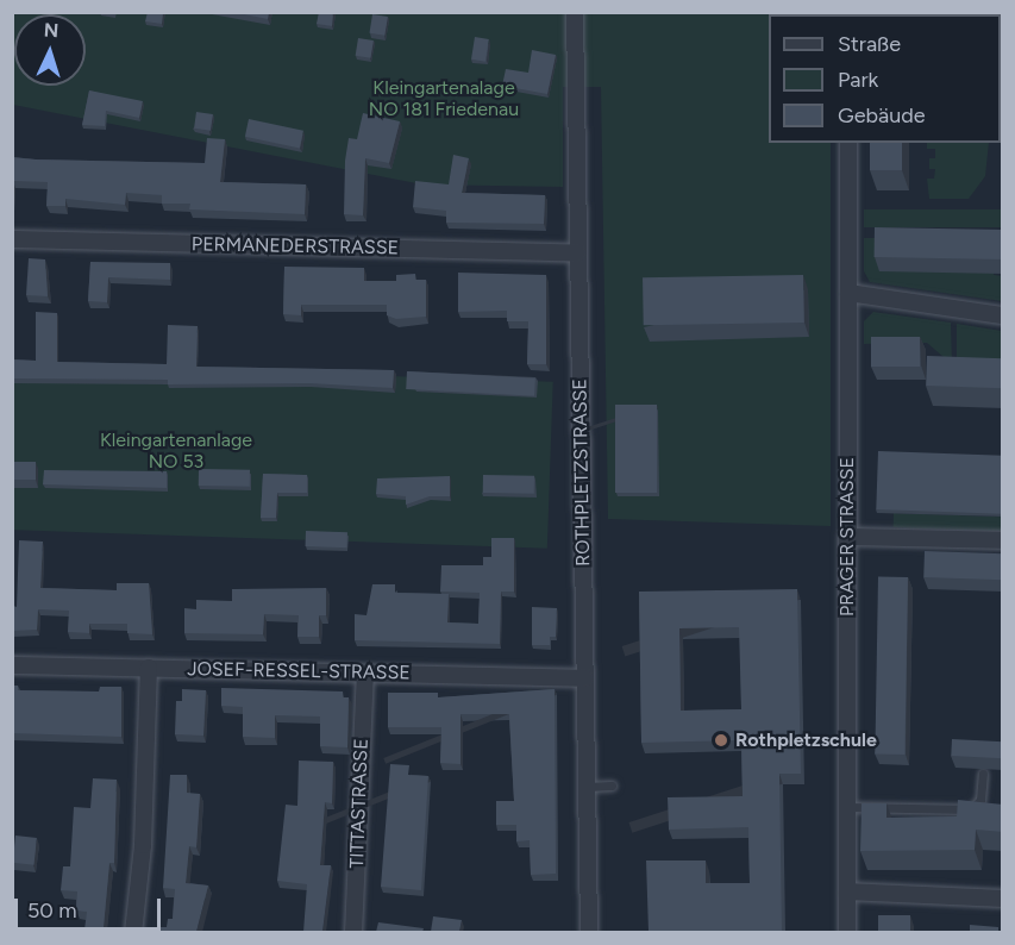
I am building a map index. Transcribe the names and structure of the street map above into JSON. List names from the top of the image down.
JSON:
{
  "streets": {
    "street": [
      "PERMANEDERSTRASSE",
      "ROTHPLETZSTRASSE",
      "PRAGER STRASSE",
      "JOSEF-RESSEL-STRASSE",
      "TITTASTRASSE"
    ]
  },
  "crossings": [
    ["PERMANEDERSTRASSE", "ROTHPLETZSTRASSE"],
    ["ROTHPLETZSTRASSE", "JOSEF-RESSEL-STRASSE"],
    ["JOSEF-RESSEL-STRASSE", "TITTASTRASSE"]
  ],
  "parks": ["Kleingartenalage NO 181 Friedenau", "Kleingartenanlage NO 53"],
  "places": ["Rothpletzschule"],
  "legend": ["Straße", "Park", "Gebäude"],
  "scale_bar": "50 m",
  "north": "top"
}
